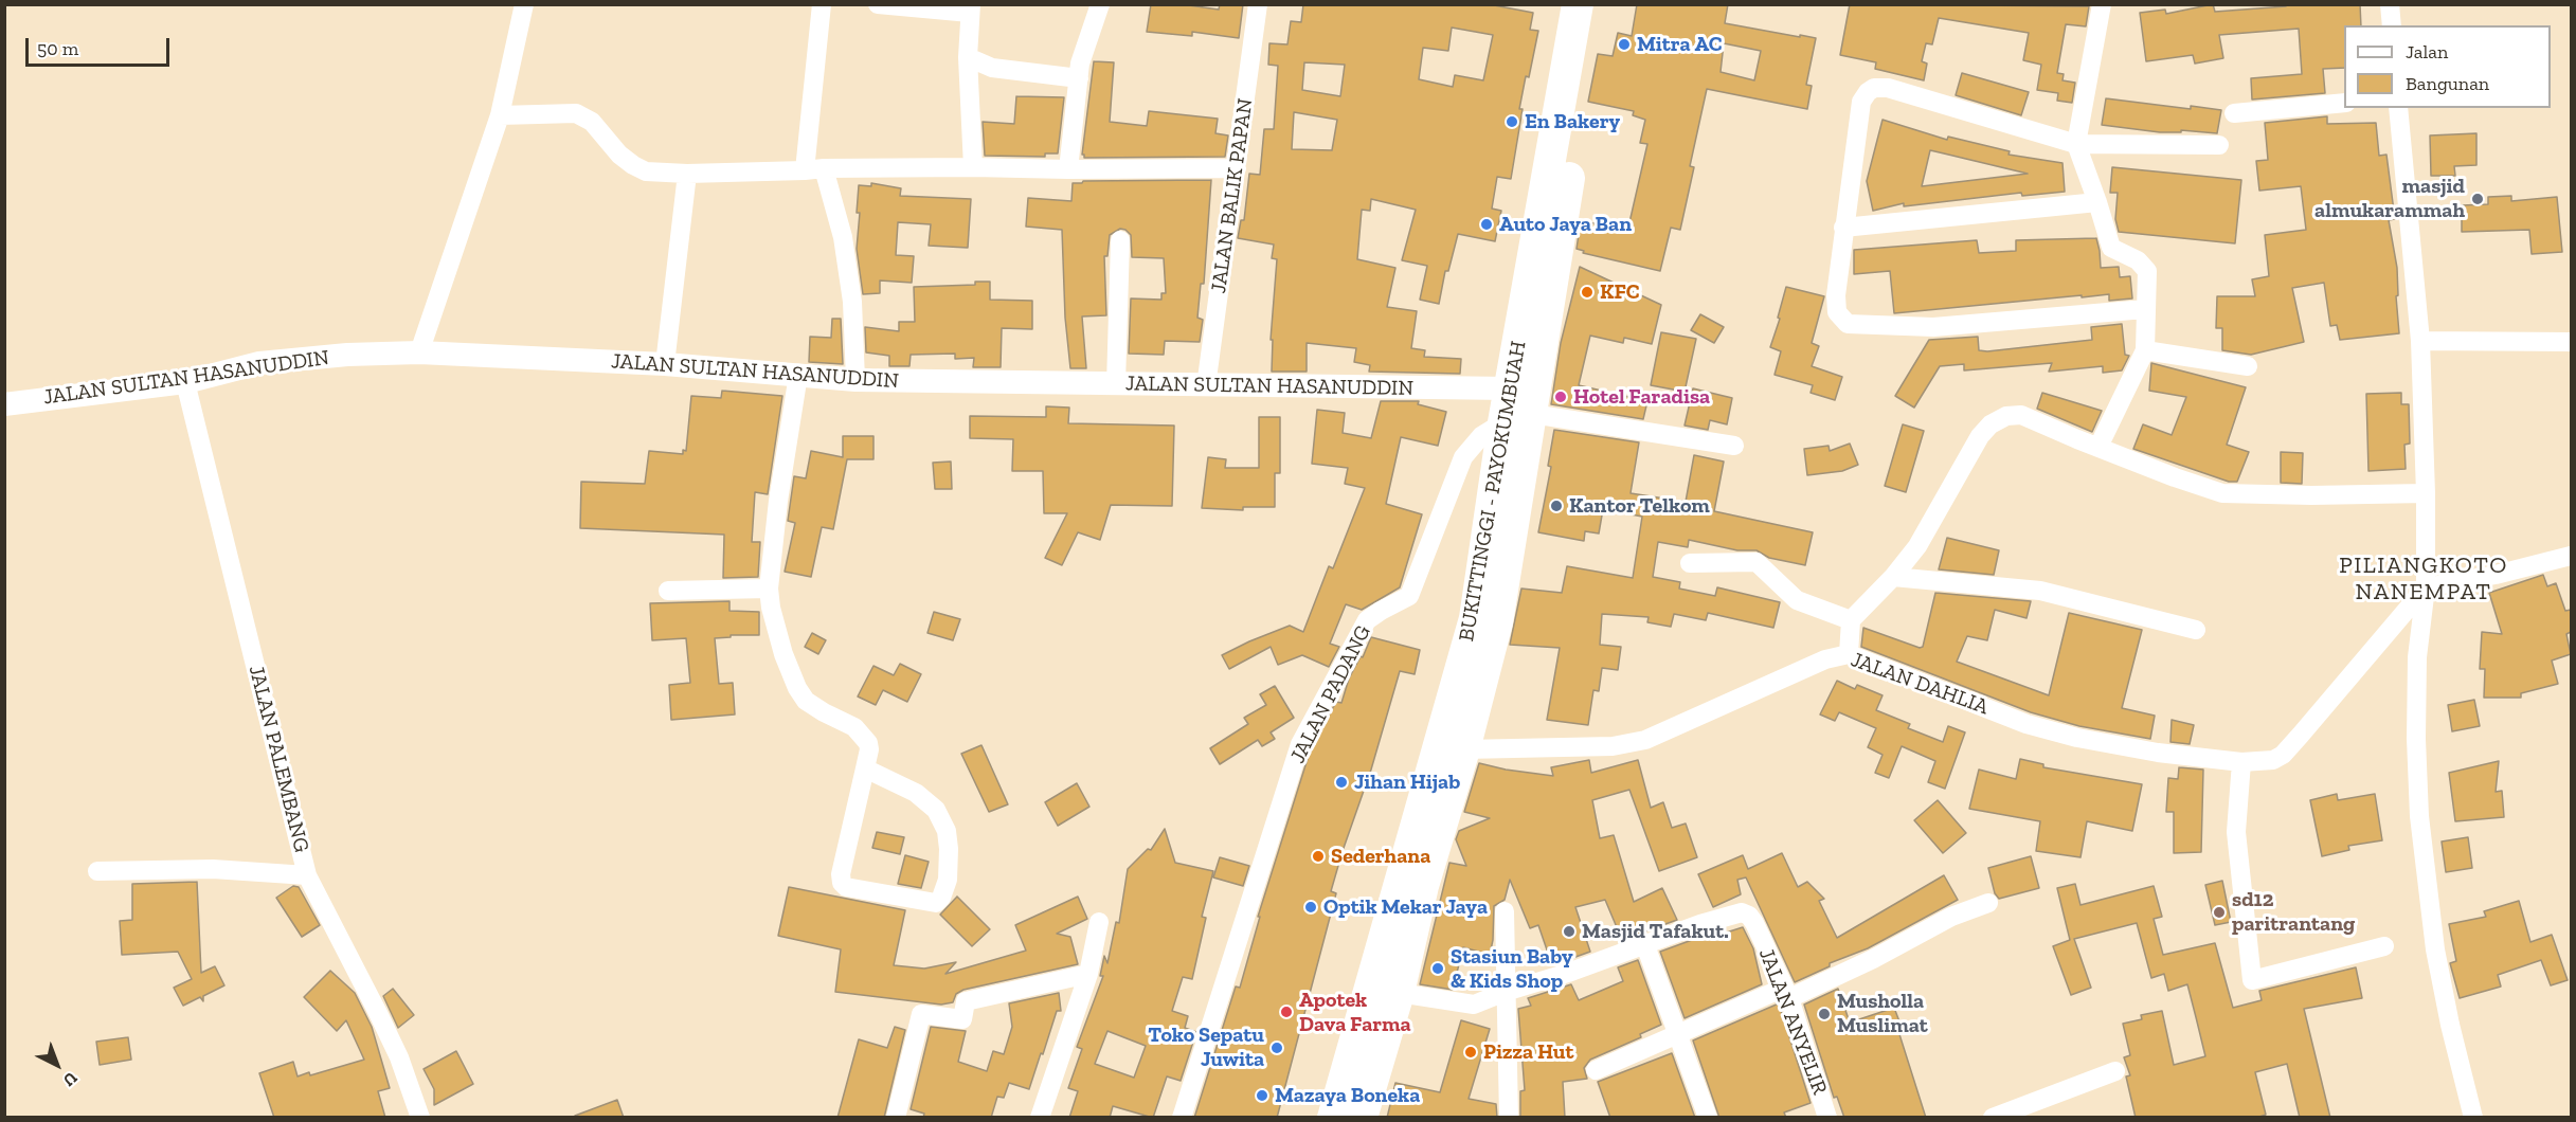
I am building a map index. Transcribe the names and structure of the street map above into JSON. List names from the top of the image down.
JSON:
{
  "streets": {
    "highway": ["BUKITTINGGI - PAYOKUMBUAH"],
    "street": [
      "JALAN BALIK PAPAN",
      "JALAN SULTAN HASANUDDIN",
      "JALAN DAHLIA",
      "JALAN PADANG",
      "JALAN PALEMBANG",
      "JALAN ANYELIR"
    ]
  },
  "crossings": [
    ["JALAN BALIK PAPAN", "JALAN SULTAN HASANUDDIN"],
    ["JALAN SULTAN HASANUDDIN", "BUKITTINGGI - PAYOKUMBUAH"],
    ["JALAN SULTAN HASANUDDIN", "JALAN PALEMBANG"],
    ["BUKITTINGGI - PAYOKUMBUAH", "JALAN DAHLIA"],
    ["BUKITTINGGI - PAYOKUMBUAH", "JALAN PADANG"],
    ["BUKITTINGGI - PAYOKUMBUAH", "JALAN ANYELIR"]
  ],
  "districts": ["PILIANGKOTO NANEMPAT"],
  "places": [
    "Mitra AC",
    "En Bakery",
    "masjid almukarammah",
    "Auto Jaya Ban",
    "KFC",
    "Hotel Faradisa",
    "Kantor Telkom",
    "Jihan Hijab",
    "Sederhana",
    "Optik Mekar Jaya",
    "sd12 paritrantang",
    "Masjid Tafakut.",
    "Stasiun Baby & Kids Shop",
    "Apotek Dava Farma",
    "Musholla Muslimat",
    "Toko Sepatu Juwita",
    "Pizza Hut",
    "Mazaya Boneka"
  ],
  "legend": ["Jalan", "Bangunan"],
  "scale_bar": "50 m",
  "north": "bottom right"
}
